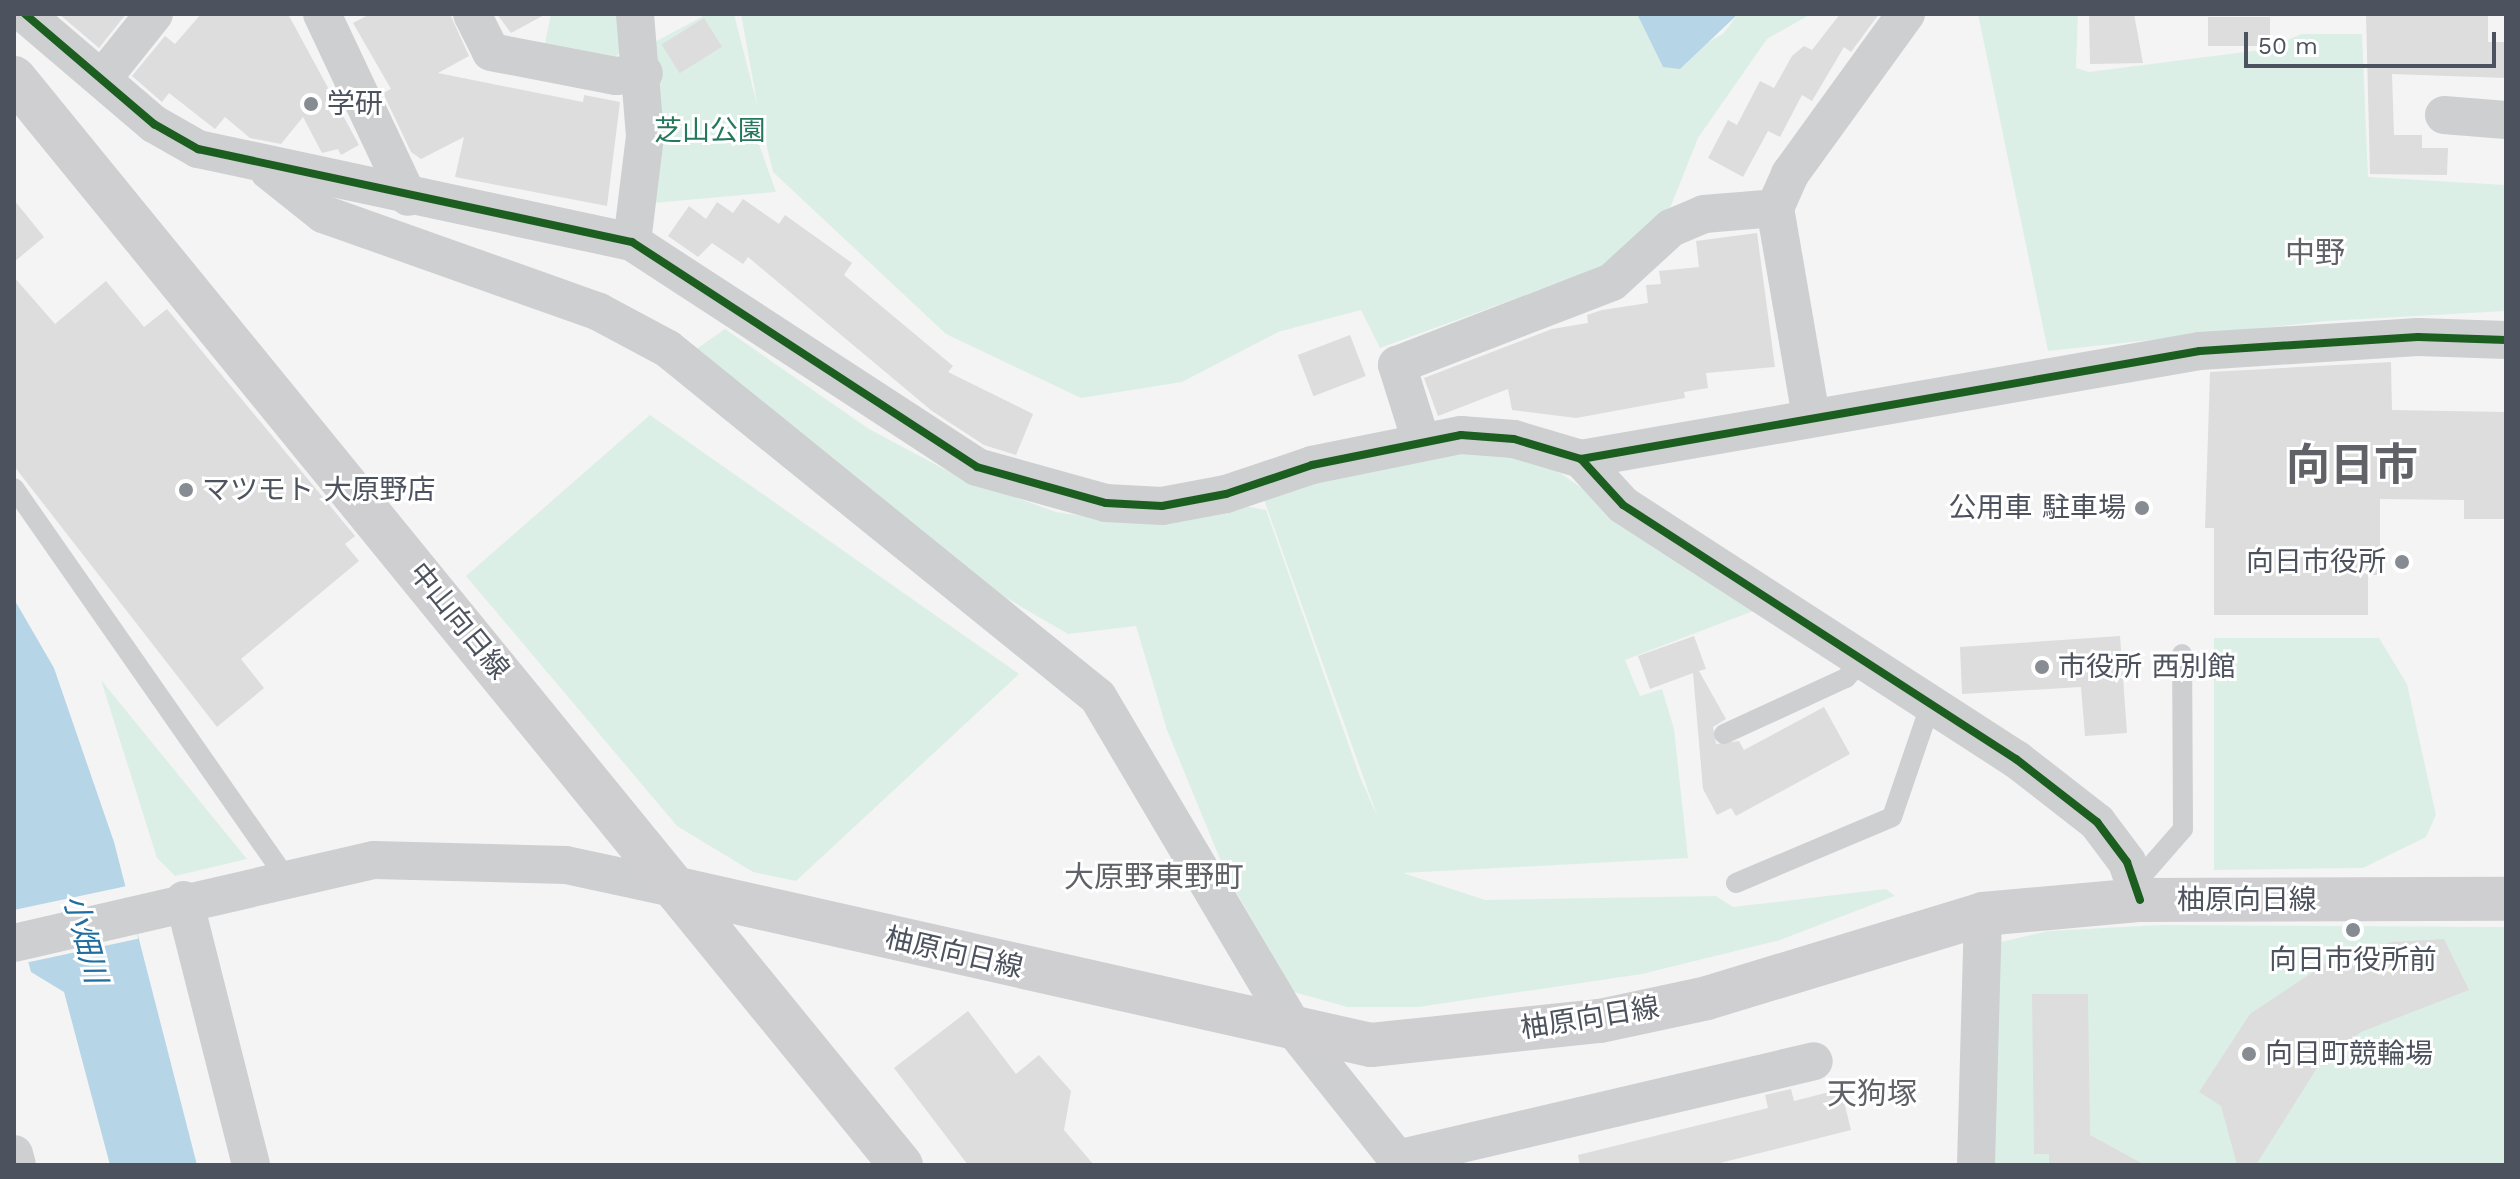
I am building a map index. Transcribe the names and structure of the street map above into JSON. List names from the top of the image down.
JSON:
{
  "streets": {
    "main road": ["中山向日線", "柚原向日線"]
  },
  "crossings": [
    ["中山向日線", "柚原向日線"]
  ],
  "districts": [
    "中野",
    "向日市",
    "大原野東野町",
    "天狗塚"
  ],
  "water": ["小畑川"],
  "parks": ["芝山公園"],
  "places": [
    "学研",
    "マツモト 大原野店",
    "公用車 駐車場",
    "向日市役所",
    "市役所 西別館",
    "向日市役所前",
    "向日町競輪場"
  ],
  "scale_bar": "50 m"
}
